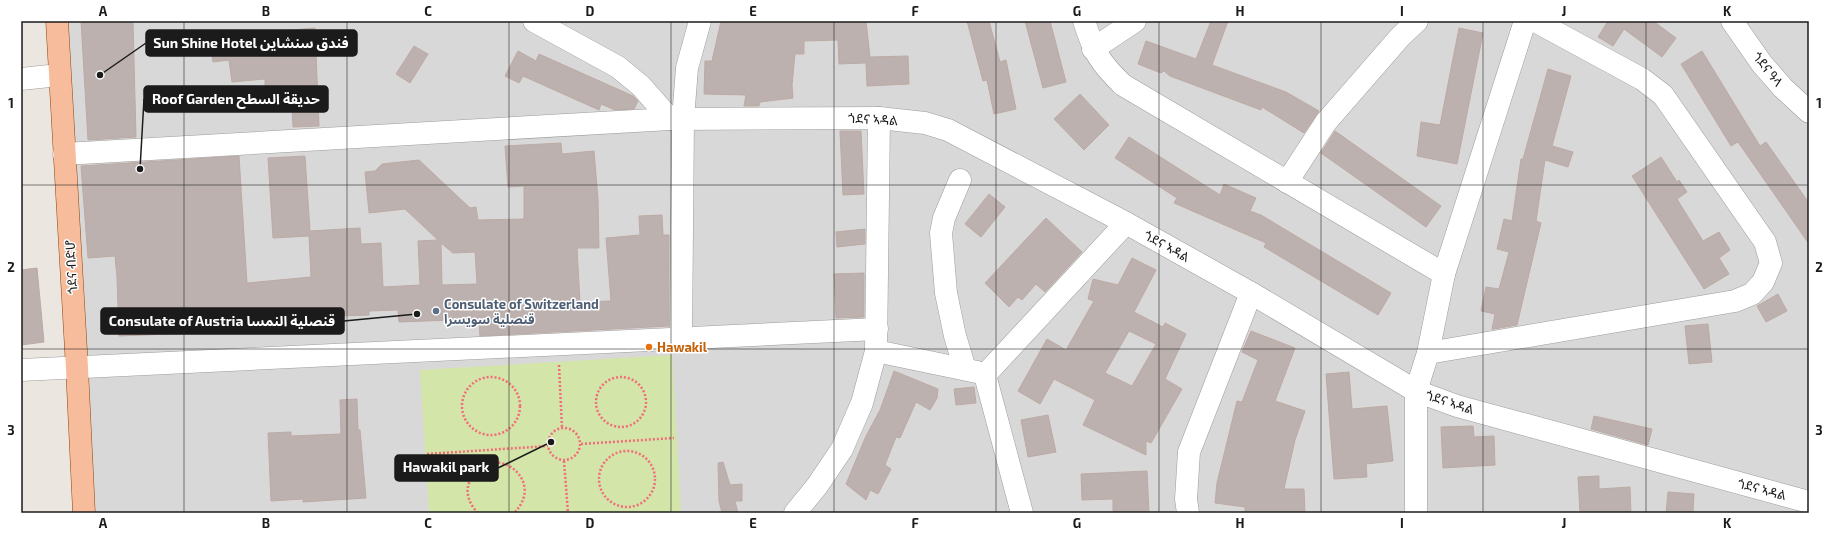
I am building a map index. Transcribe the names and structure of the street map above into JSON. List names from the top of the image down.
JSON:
{
  "streets": {
    "main road": ["ጎደና ብድሆ"],
    "street": ["ጎደና ዓላ", "ጎደና ኣዳል"]
  },
  "crossings": [
    ["ጎደና ኣዳል", "ጎደና ብድሆ"]
  ],
  "places": [
    "Sun Shine Hotel فندق سنشاين",
    "Roof Garden حديقة السطح",
    "Consulate of Switzerland قنصلية سويسرا",
    "Consulate of Austria قنصلية النمسا",
    "Hawakil",
    "Hawakil park"
  ],
  "grid": {
    "columns": [
      "A",
      "B",
      "C",
      "D",
      "E",
      "F",
      "G",
      "H",
      "I",
      "J",
      "K"
    ],
    "rows": ["1", "2", "3"]
  }
}
